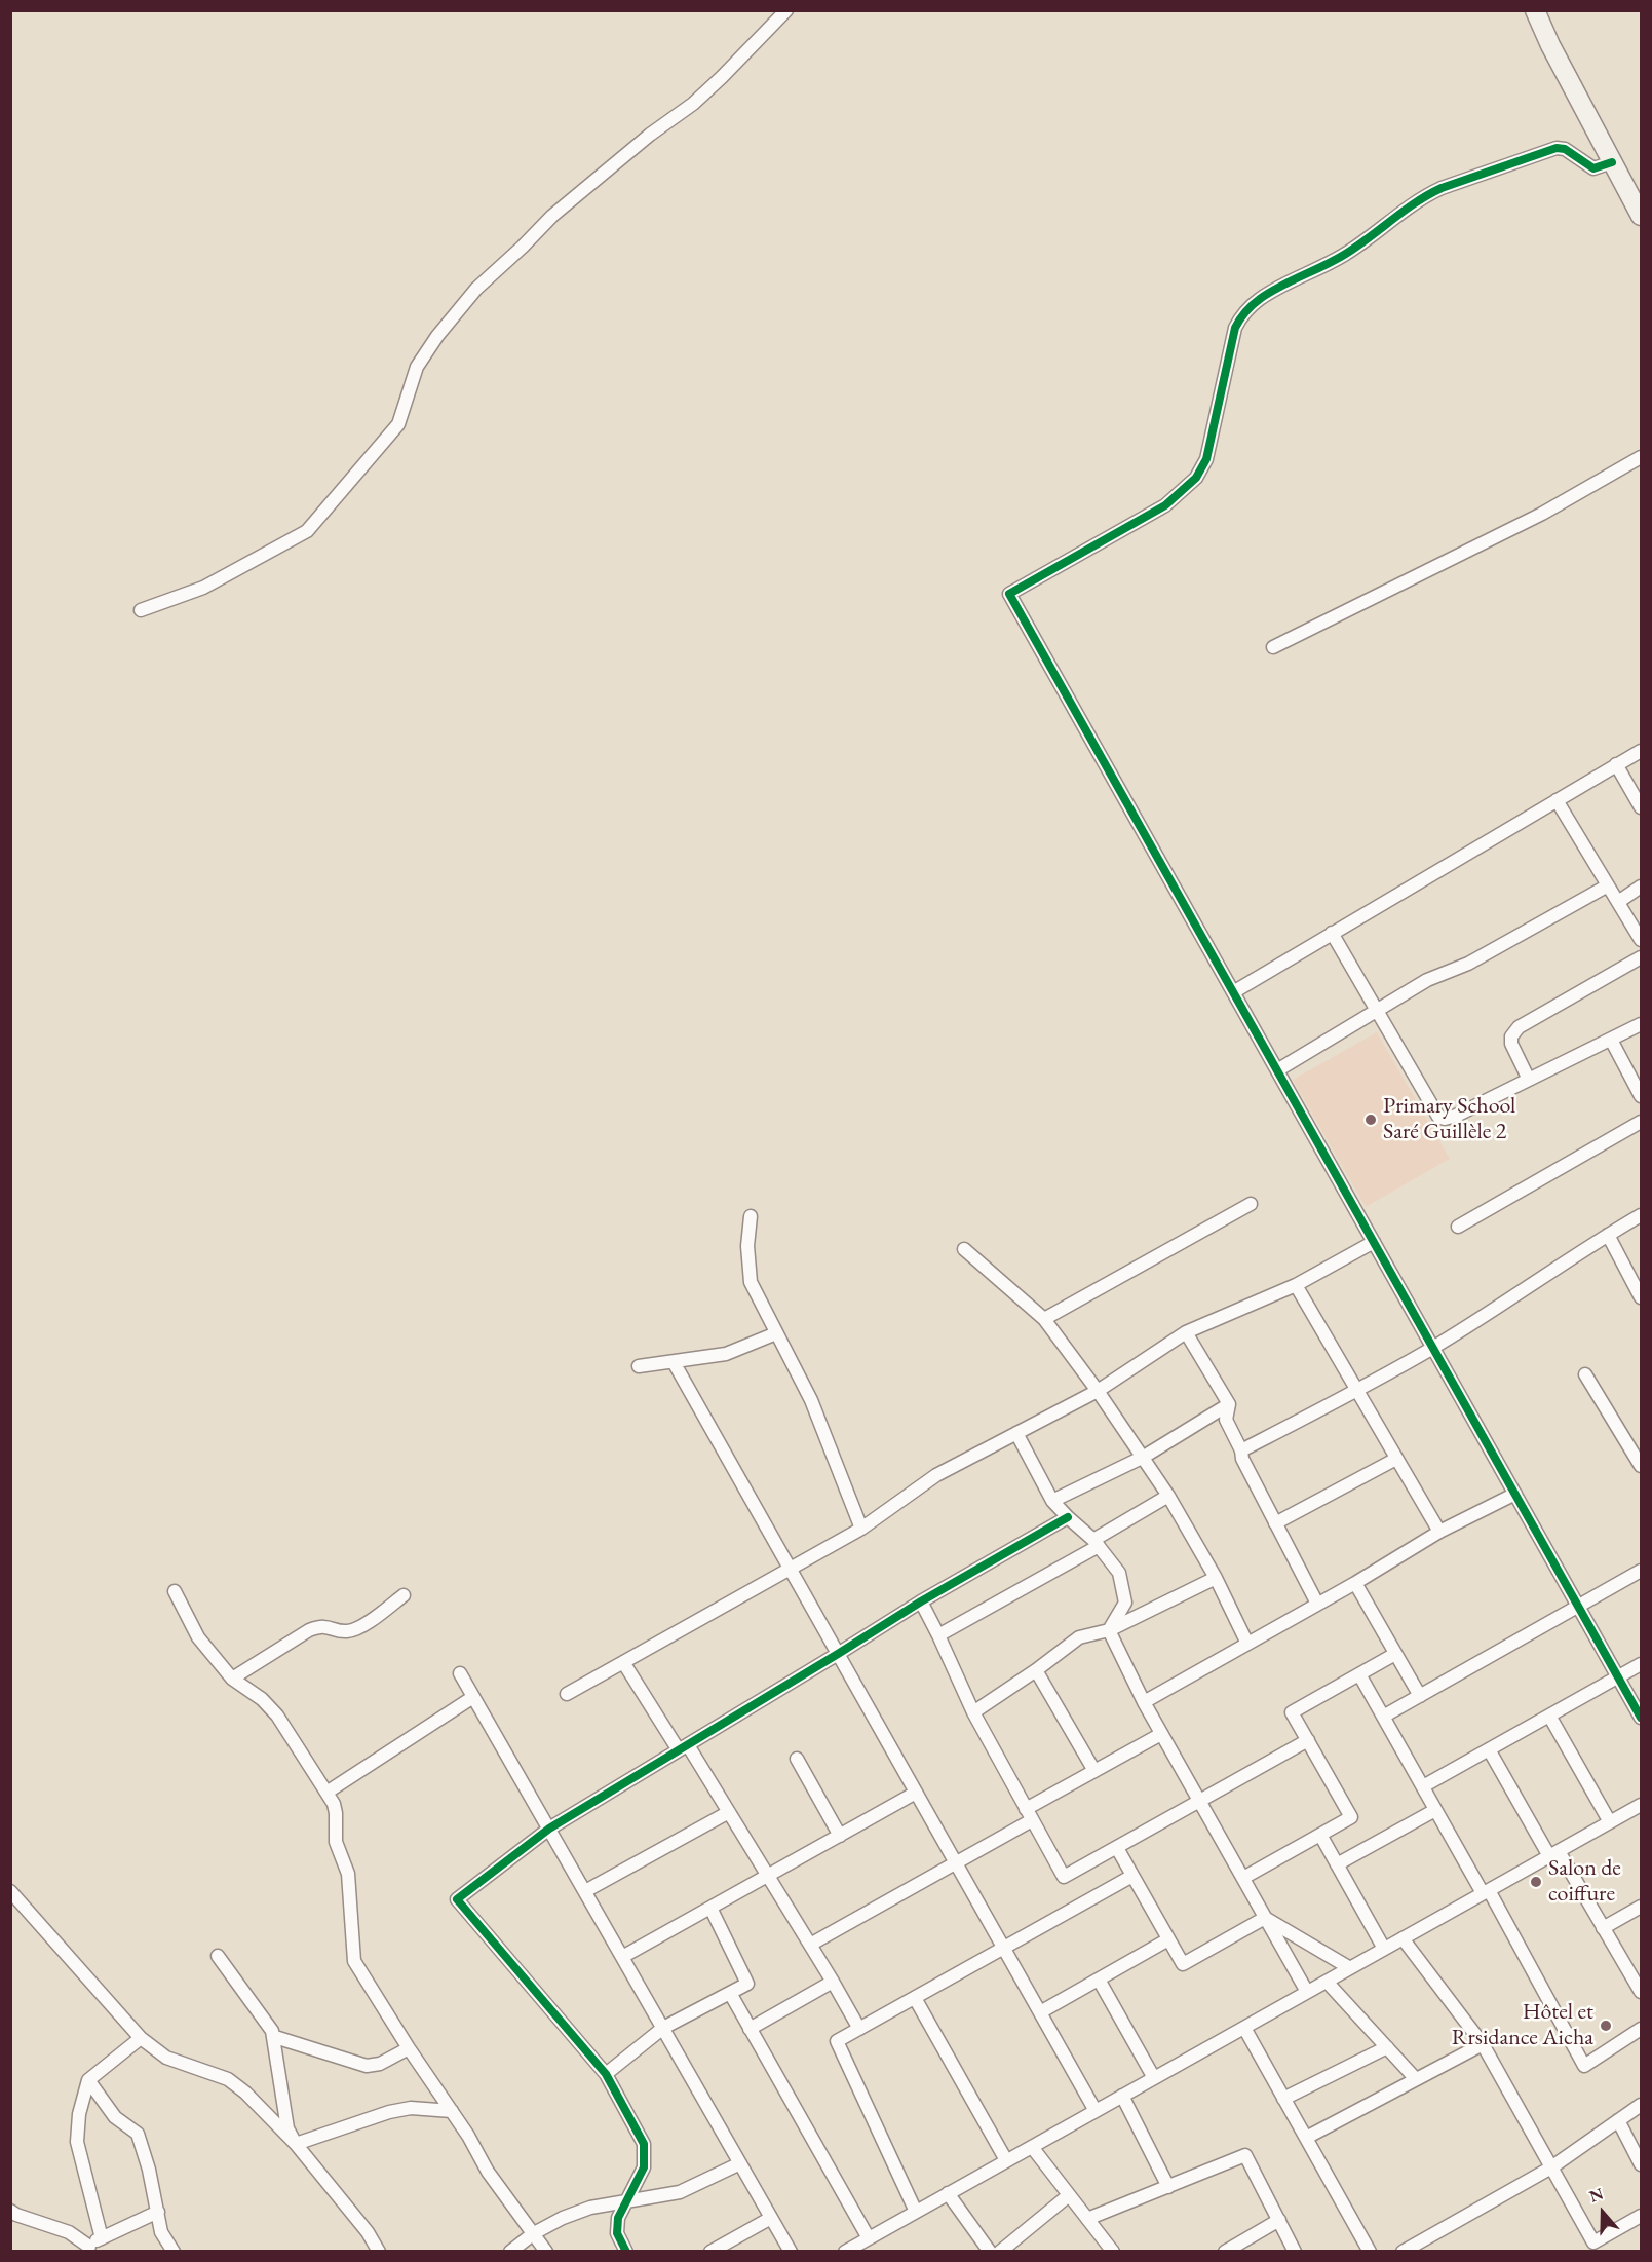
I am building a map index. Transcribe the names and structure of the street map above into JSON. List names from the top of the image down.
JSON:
{
  "places": ["Primary School Saré Guillèle 2", "Salon de coiffure", "Hôtel et Rrsidance Aicha"],
  "north": "top"
}
